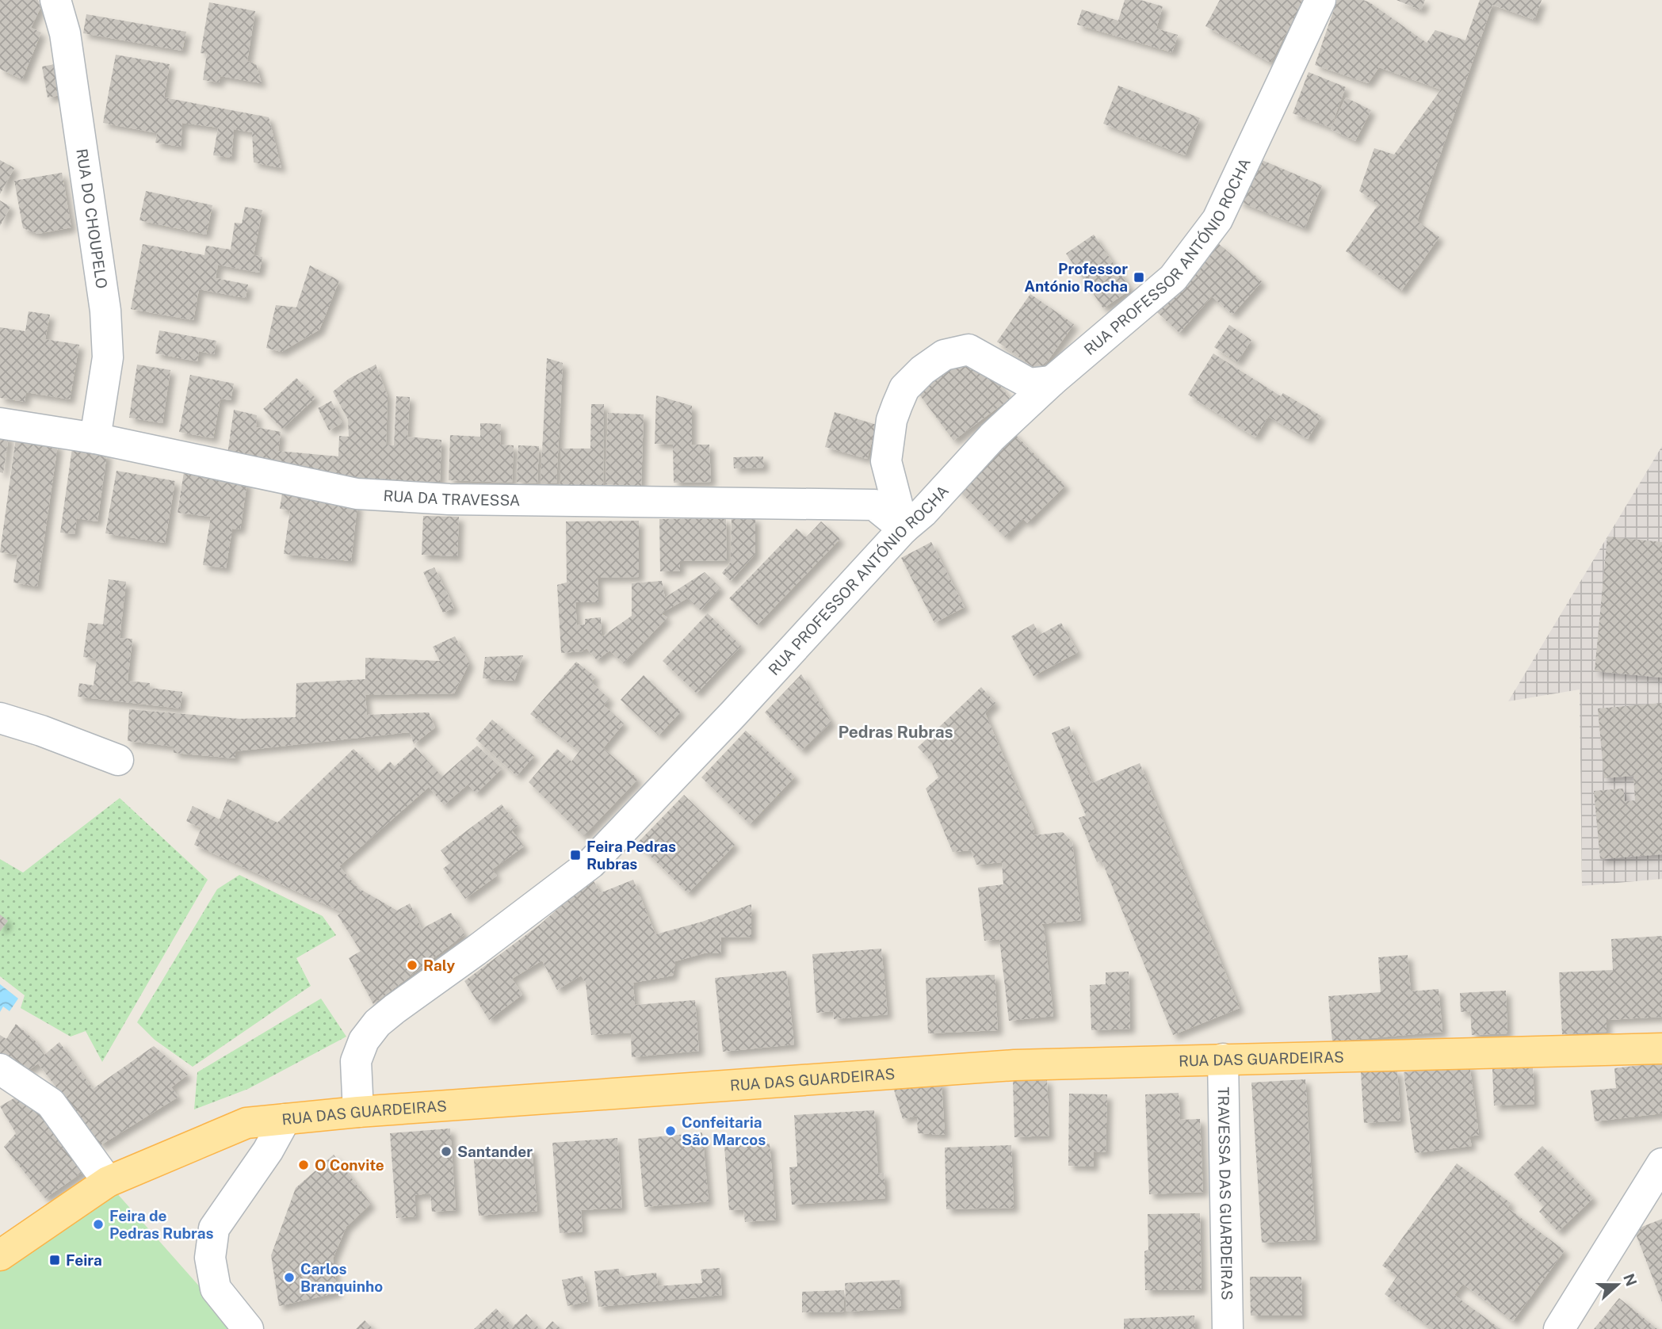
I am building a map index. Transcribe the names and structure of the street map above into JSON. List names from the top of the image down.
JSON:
{
  "streets": {
    "main road": ["RUA DAS GUARDEIRAS"],
    "street": [
      "RUA DO CHOUPELO",
      "RUA PROFESSOR ANTÓNIO ROCHA",
      "RUA DA TRAVESSA",
      "TRAVESSA DAS GUARDEIRAS"
    ]
  },
  "crossings": [
    ["RUA DO CHOUPELO", "RUA DA TRAVESSA"],
    ["RUA PROFESSOR ANTÓNIO ROCHA", "RUA DA TRAVESSA"],
    ["RUA PROFESSOR ANTÓNIO ROCHA", "RUA DAS GUARDEIRAS"],
    ["RUA DAS GUARDEIRAS", "TRAVESSA DAS GUARDEIRAS"]
  ],
  "districts": ["Pedras Rubras"],
  "places": {
    "transit": ["Professor António Rocha", "Feira Pedras Rubras", "Feira"],
    "other": [
      "Raly",
      "Confeitaria São Marcos",
      "Santander",
      "O Convite",
      "Feira de Pedras Rubras",
      "Carlos Branquinho"
    ]
  },
  "north": "right"
}
